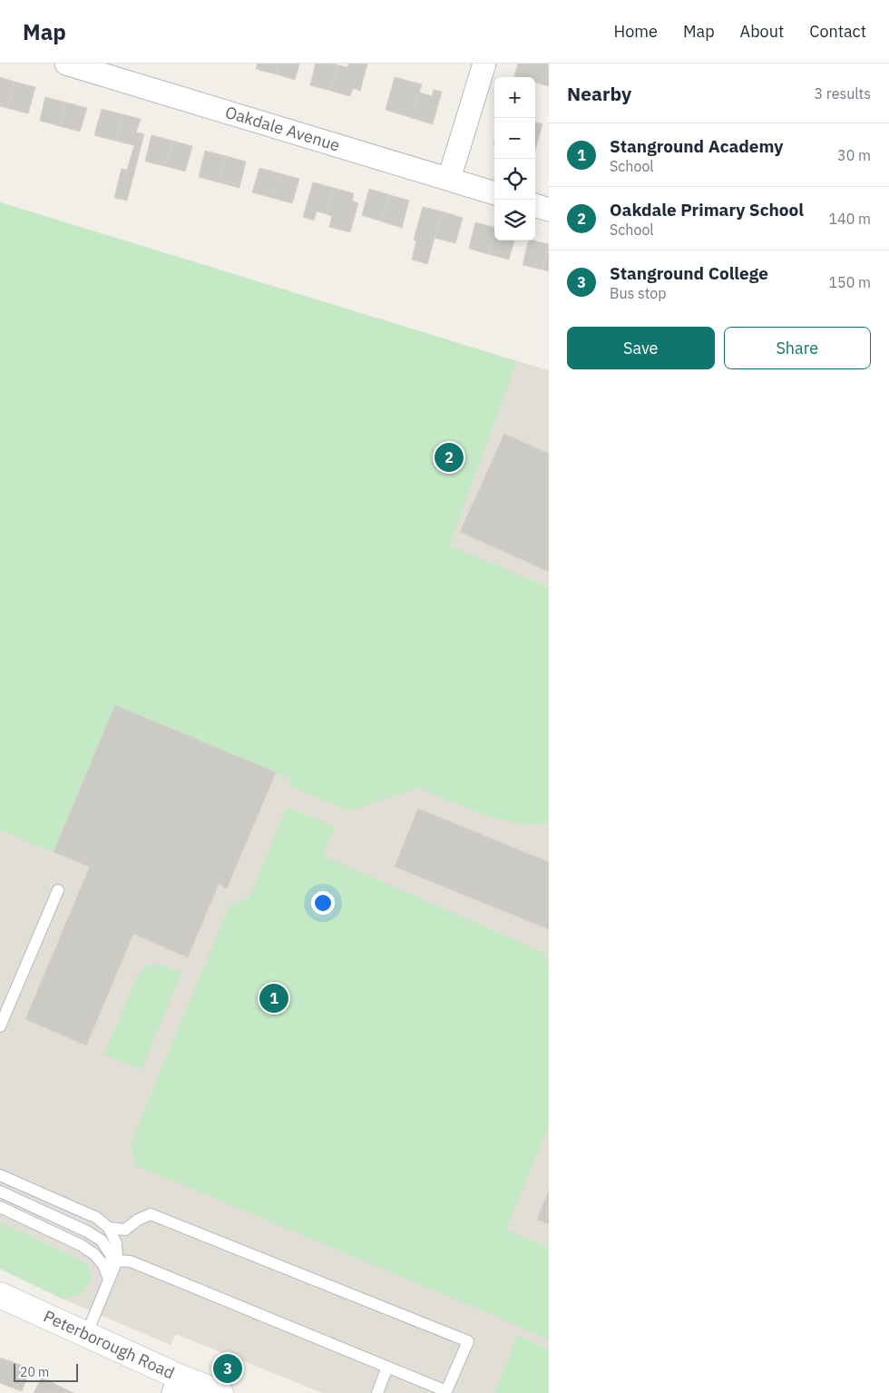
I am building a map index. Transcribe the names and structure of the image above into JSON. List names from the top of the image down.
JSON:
{
  "streets": {
    "main road": ["Peterborough Road"],
    "street": ["Oakdale Avenue"]
  },
  "scale_bar": "20 m",
  "page": {
    "header": "Map",
    "nav": [
      "Home",
      "Map",
      "About",
      "Contact"
    ],
    "heading": ["Nearby", "3 results"],
    "map_buttons": ["+", "−"],
    "list": [
      {
        "mark": "1",
        "name": "Stanground Academy",
        "note": "School",
        "value": "30 m"
      },
      {
        "mark": "2",
        "name": "Oakdale Primary School",
        "note": "School",
        "value": "140 m"
      },
      {
        "mark": "3",
        "name": "Stanground College",
        "note": "Bus stop",
        "value": "150 m"
      }
    ],
    "buttons": ["Save", "Share"],
    "pins": ["2", "1", "3"],
    "scale": "20 m"
  }
}
